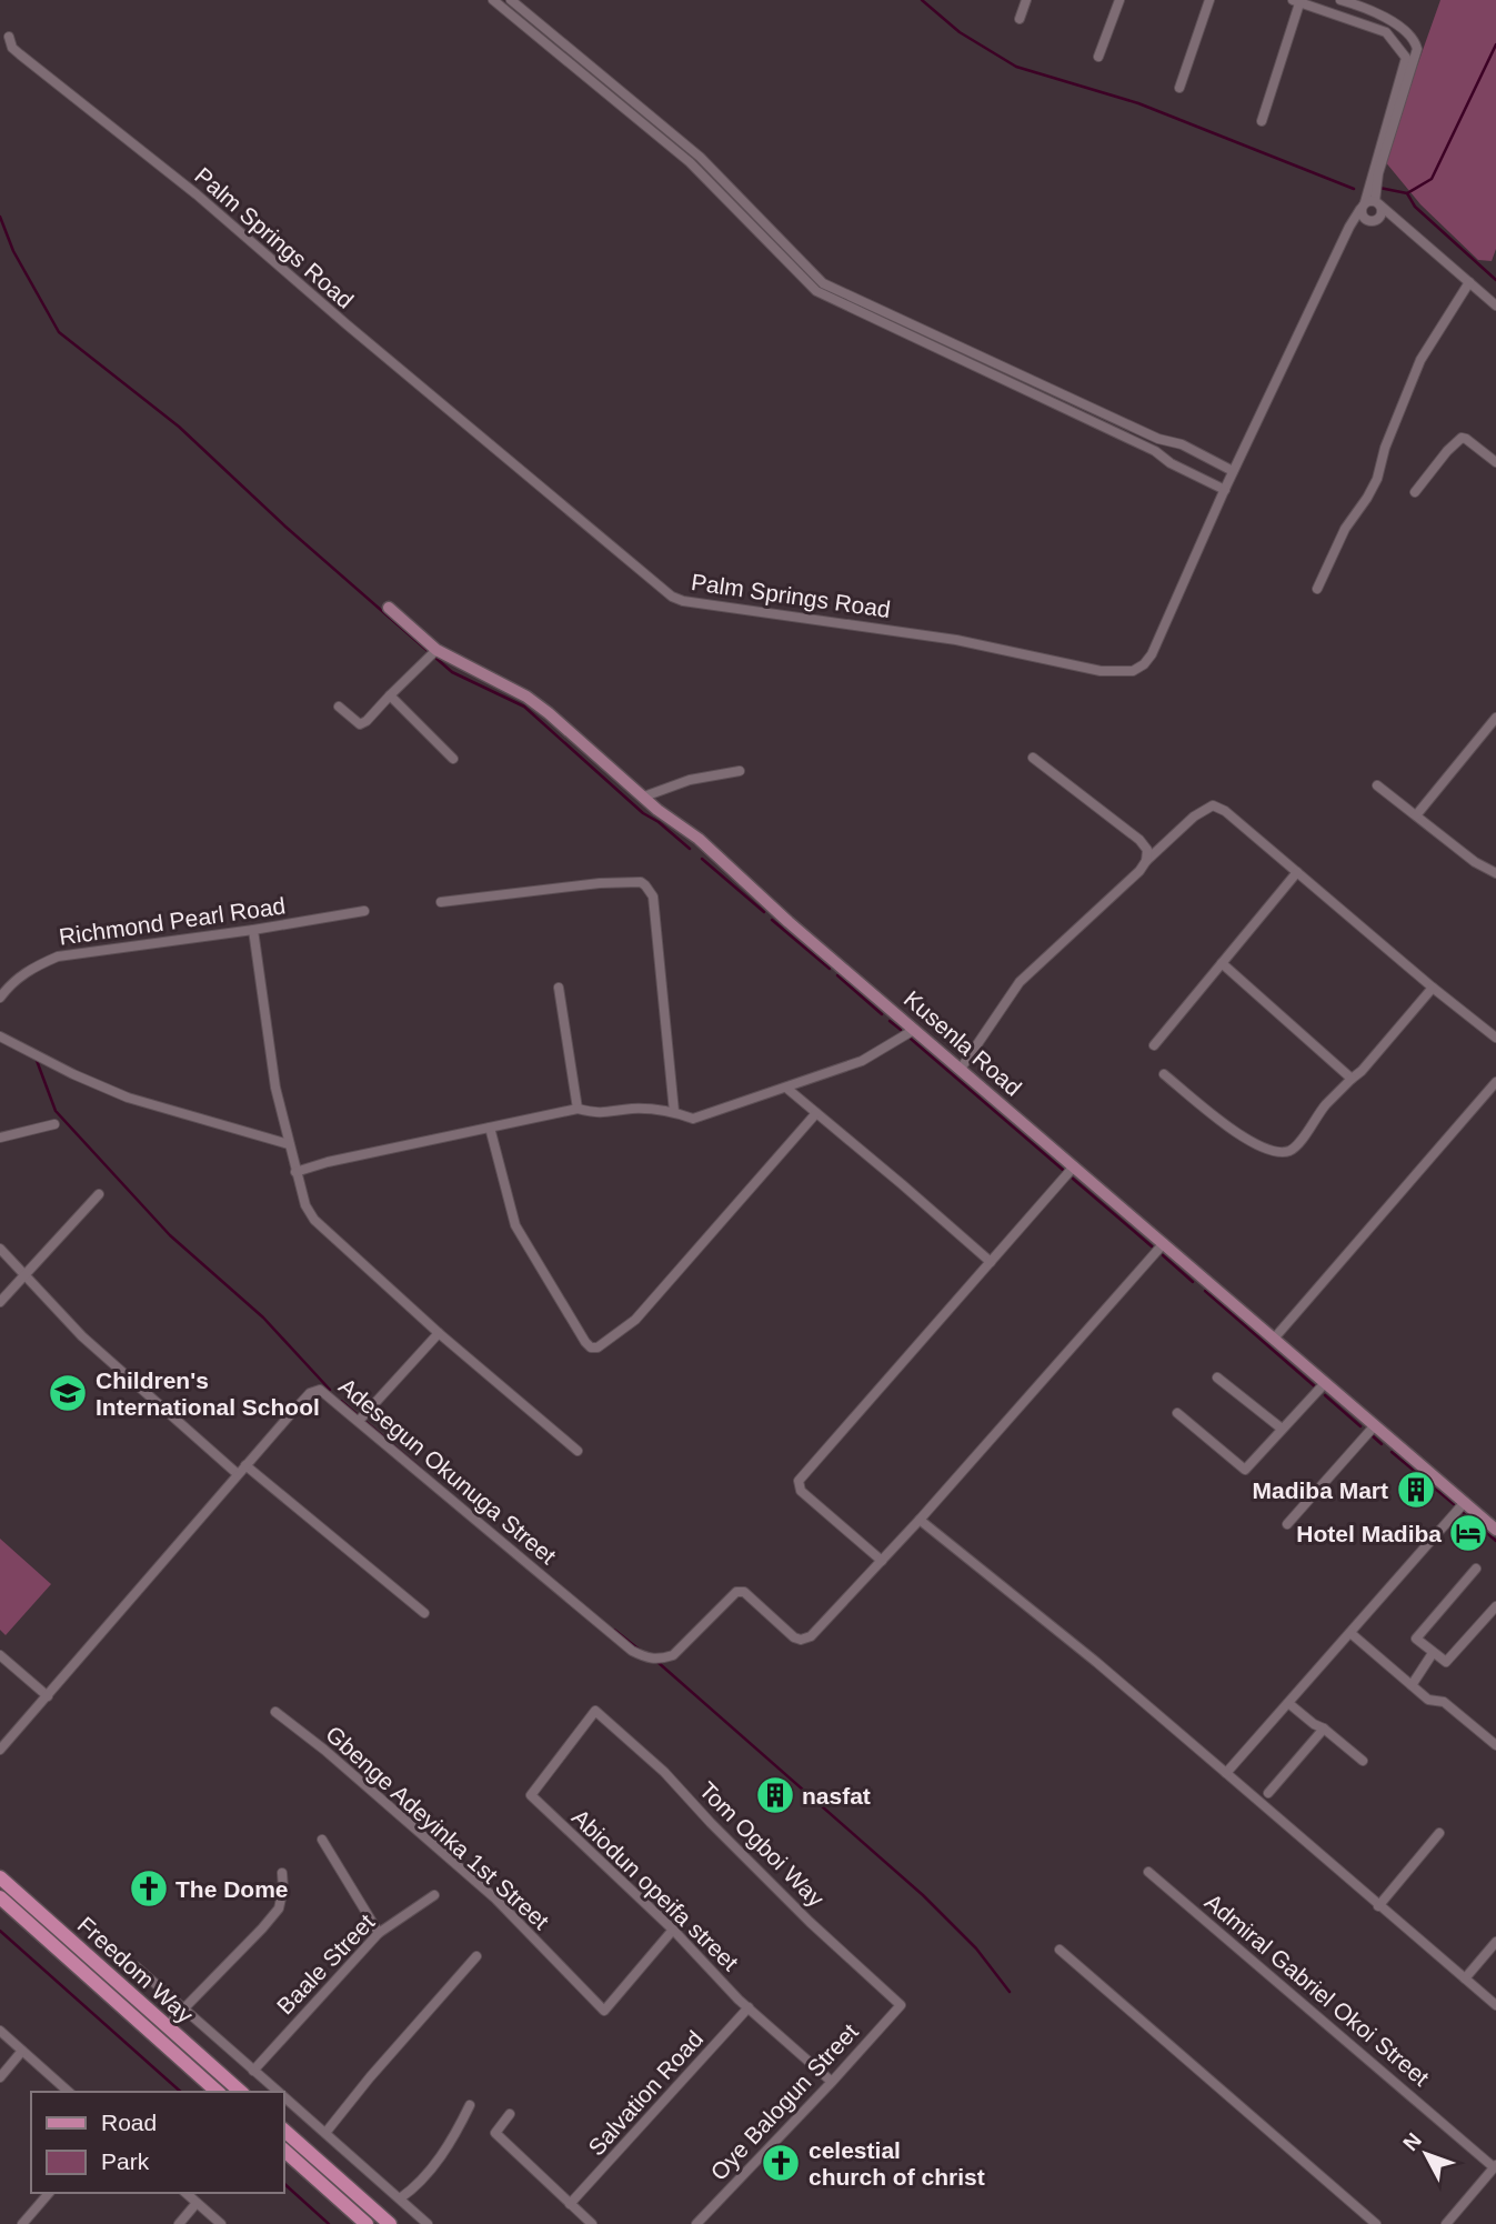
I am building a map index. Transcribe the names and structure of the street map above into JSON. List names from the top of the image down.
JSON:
{
  "streets": {
    "main road": ["Kusenla Road", "Freedom Way"],
    "street": [
      "Palm Springs Road",
      "Richmond Pearl Road",
      "Adesegun Okunuga Street",
      "Gbenge Adeyinka 1st Street",
      "Tom Ogboi Way",
      "Abiodun opeifa street",
      "Baale Street",
      "Admiral Gabriel Okoi Street",
      "Salvation Road",
      "Oye Balogun Street"
    ]
  },
  "crossings": [
    ["Gbenge Adeyinka 1st Street", "Abiodun opeifa street"],
    ["Tom Ogboi Way", "Abiodun opeifa street"],
    ["Tom Ogboi Way", "Oye Balogun Street"],
    ["Abiodun opeifa street", "Salvation Road"],
    ["Abiodun opeifa street", "Oye Balogun Street"]
  ],
  "places": {
    "school or university": ["Children's International School"],
    "building": ["Madiba Mart", "nasfat"],
    "hotel": ["Hotel Madiba"],
    "church": ["The Dome", "celestial church of christ"]
  },
  "legend": ["Road", "Park"],
  "north": "top left"
}
